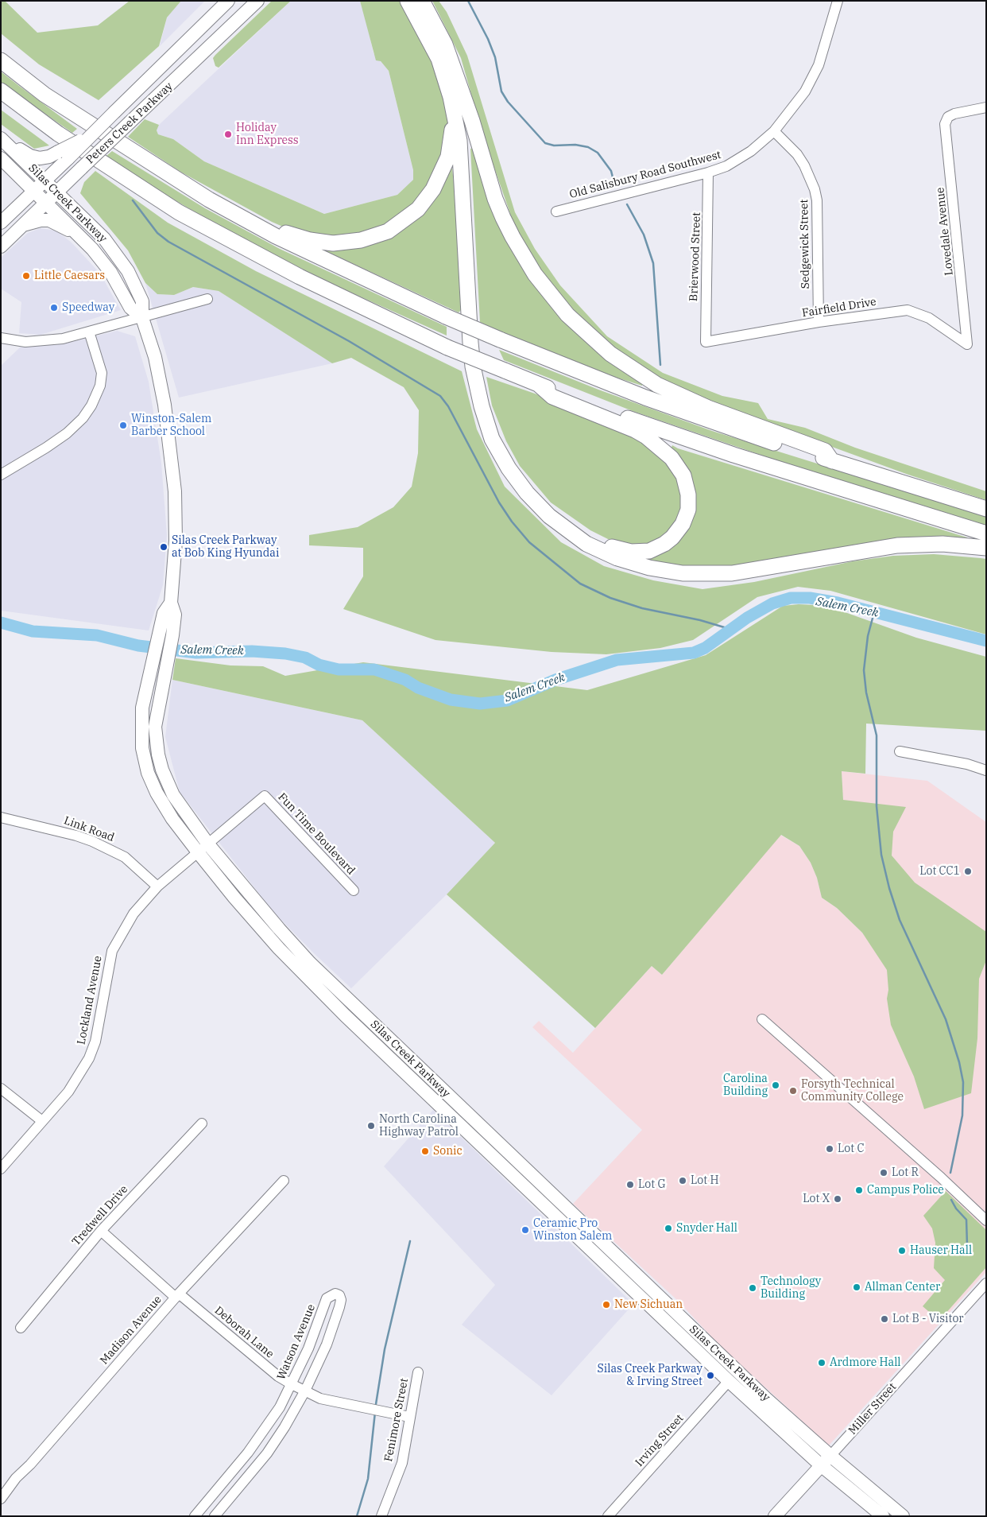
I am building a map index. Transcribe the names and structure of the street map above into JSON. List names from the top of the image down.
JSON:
{
  "streets": {
    "main road": ["Peters Creek Parkway", "Silas Creek Parkway", "Miller Street"],
    "street": [
      "Old Salisbury Road Southwest",
      "Lovedale Avenue",
      "Sedgewick Street",
      "Brierwood Street",
      "Fairfield Drive",
      "Link Road",
      "Fun Time Boulevard",
      "Lockland Avenue",
      "Tredwell Drive",
      "Madison Avenue",
      "Deborah Lane",
      "Watson Avenue",
      "Fenimore Street",
      "Irving Street"
    ]
  },
  "crossings": [
    ["Peters Creek Parkway", "Silas Creek Parkway"],
    ["Old Salisbury Road Southwest", "Sedgewick Street"],
    ["Old Salisbury Road Southwest", "Brierwood Street"],
    ["Silas Creek Parkway", "Fun Time Boulevard"],
    ["Silas Creek Parkway", "Lockland Avenue"],
    ["Silas Creek Parkway", "Miller Street"],
    ["Silas Creek Parkway", "Irving Street"],
    ["Lovedale Avenue", "Fairfield Drive"],
    ["Sedgewick Street", "Fairfield Drive"],
    ["Brierwood Street", "Fairfield Drive"],
    ["Link Road", "Lockland Avenue"],
    ["Fun Time Boulevard", "Lockland Avenue"],
    ["Tredwell Drive", "Deborah Lane"],
    ["Madison Avenue", "Deborah Lane"],
    ["Deborah Lane", "Watson Avenue"],
    ["Deborah Lane", "Fenimore Street"]
  ],
  "water": ["Salem Creek"],
  "places": [
    "Holiday Inn Express",
    "Little Caesars",
    "Speedway",
    "Winston-Salem Barber School",
    "Silas Creek Parkway at Bob King Hyundai",
    "Lot CC1",
    "Carolina Building",
    "Forsyth Technical Community College",
    "North Carolina Highway Patrol",
    "Lot C",
    "Sonic",
    "Lot R",
    "Lot H",
    "Lot G",
    "Campus Police",
    "Lot X",
    "Snyder Hall",
    "Ceramic Pro Winston Salem",
    "Hauser Hall",
    "Allman Center",
    "Technology Building",
    "New Sichuan",
    "Lot B - Visitor",
    "Ardmore Hall",
    "Silas Creek Parkway & Irving Street"
  ]
}
